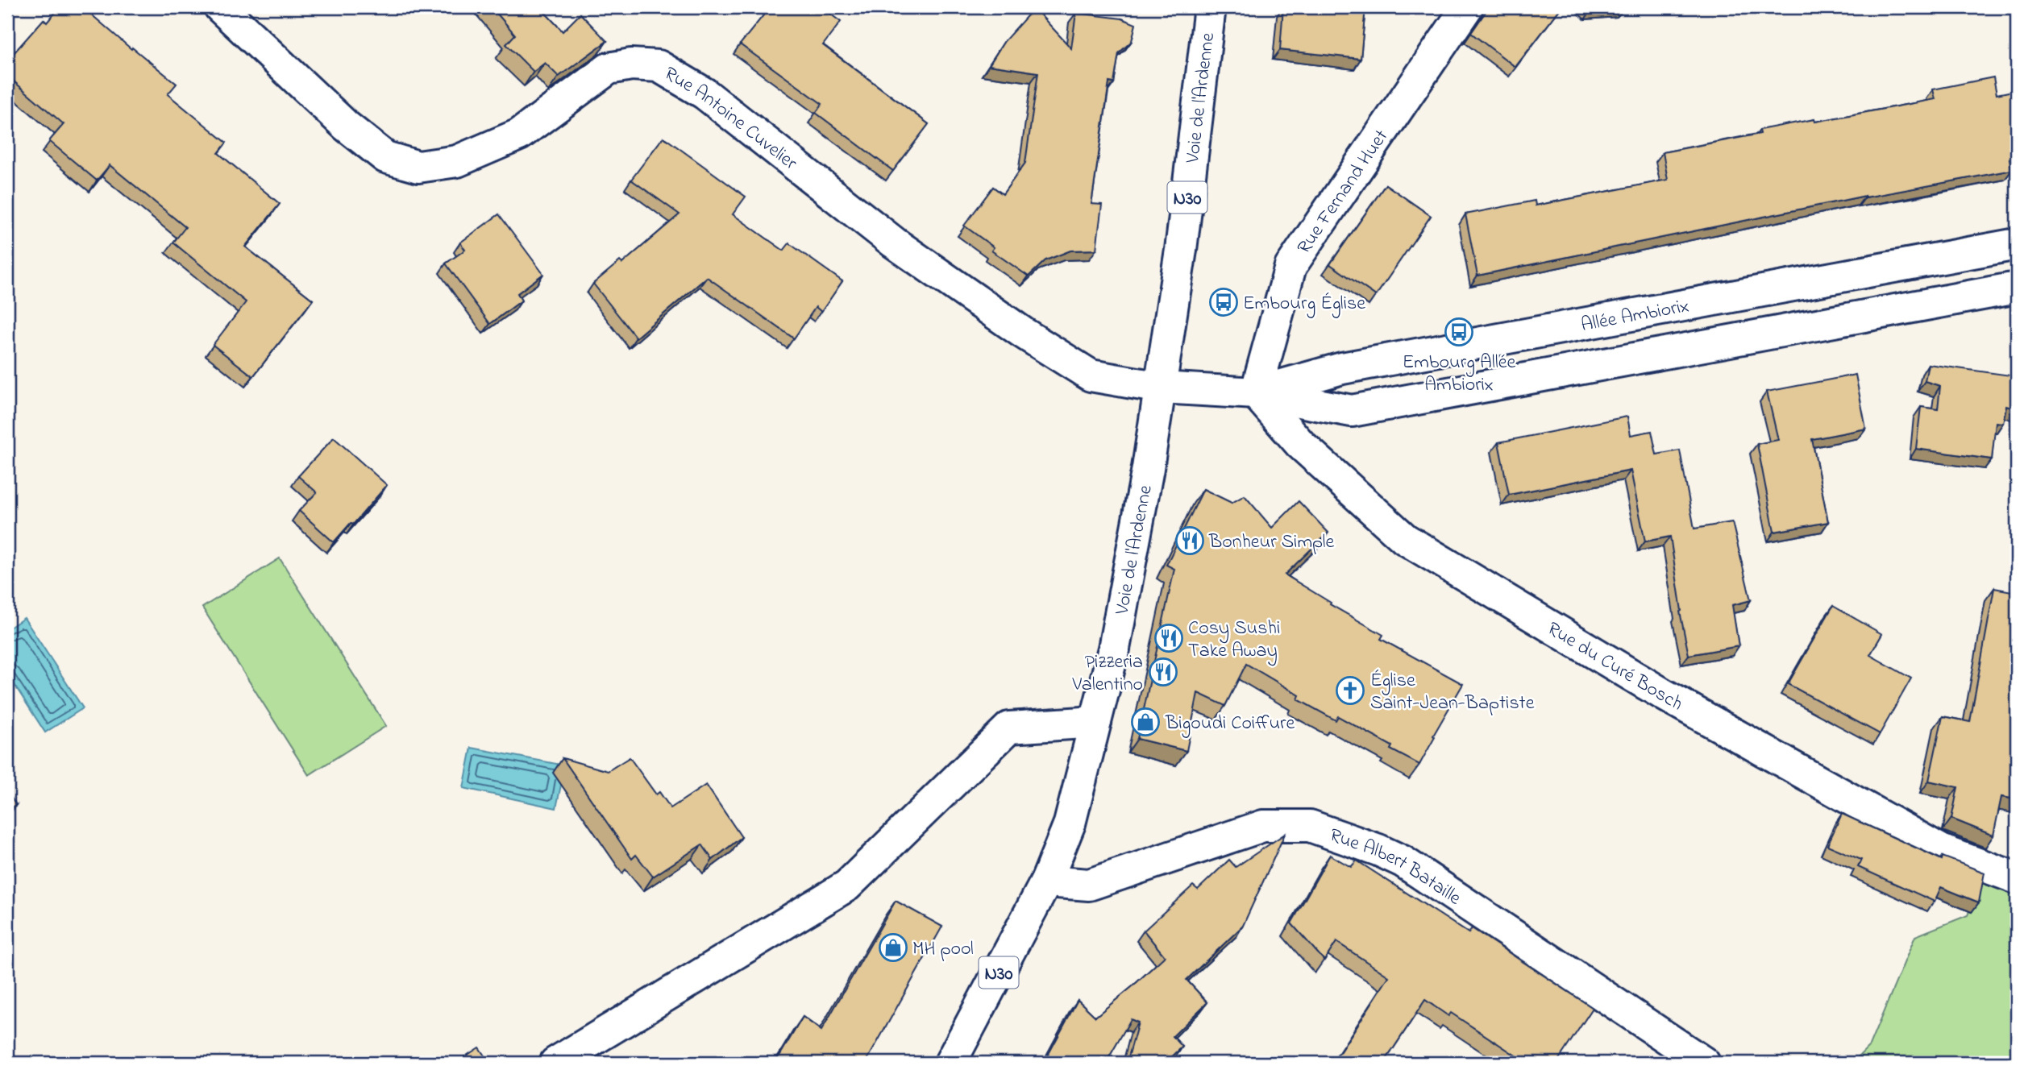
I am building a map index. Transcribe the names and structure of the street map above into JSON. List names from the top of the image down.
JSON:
{
  "streets": {
    "street": [
      "Voie de l'Ardenne",
      "Rue Antoine Cuvelier",
      "Rue Fernand Huet",
      "N30",
      "Allée Ambiorix",
      "Rue du Curé Bosch",
      "Rue Albert Bataille"
    ]
  },
  "crossings": [
    ["Voie de l'Ardenne", "Rue Antoine Cuvelier"],
    ["Voie de l'Ardenne", "Allée Ambiorix"],
    ["Voie de l'Ardenne", "Rue Albert Bataille"],
    ["Rue Antoine Cuvelier", "Allée Ambiorix"],
    ["Rue Fernand Huet", "Allée Ambiorix"],
    ["Rue Fernand Huet", "Rue du Curé Bosch"],
    ["Allée Ambiorix", "Rue du Curé Bosch"]
  ],
  "places": {
    "bus stop": ["Embourg Église", "Embourg Allée Ambiorix"],
    "restaurant": ["Bonheur Simple", "Cosy Sushi Take Away", "Pizzeria Valentino"],
    "church": ["Église Saint-Jean-Baptiste"],
    "shop": ["Bigoudi Coiffure", "MH pool"]
  }
}
